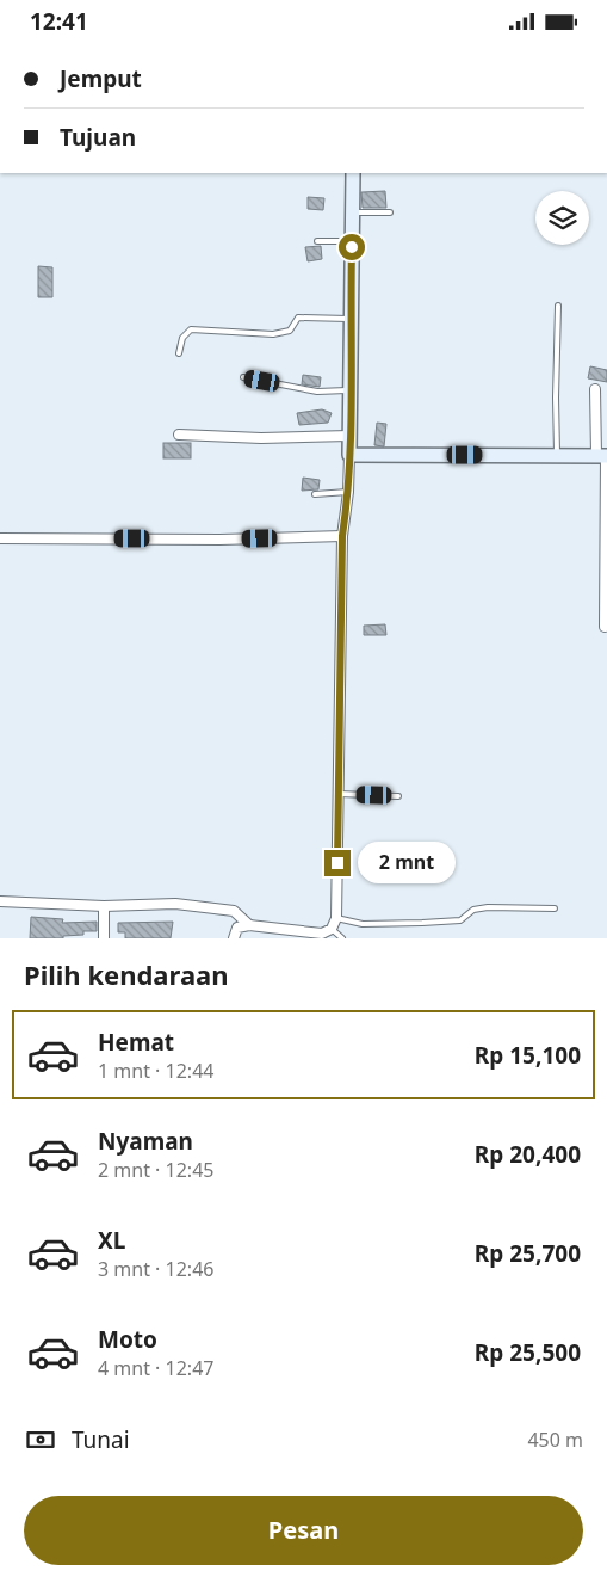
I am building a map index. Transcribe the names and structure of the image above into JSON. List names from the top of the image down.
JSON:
{
  "page": {
    "status": "12:41",
    "banner": ["Jemput", "Tujuan"],
    "bubble": "2 mnt",
    "heading": "Pilih kendaraan",
    "list": [
      {
        "name": "Hemat",
        "note": "1 mnt · 12:44",
        "value": "Rp 15,100"
      },
      {
        "name": "Nyaman",
        "note": "2 mnt · 12:45",
        "value": "Rp 20,400"
      },
      {
        "name": "XL",
        "note": "3 mnt · 12:46",
        "value": "Rp 25,700"
      },
      {
        "name": "Moto",
        "note": "4 mnt · 12:47",
        "value": "Rp 25,500"
      }
    ],
    "pay": ["Tunai", "450 m"],
    "buttons": "Pesan"
  }
}
